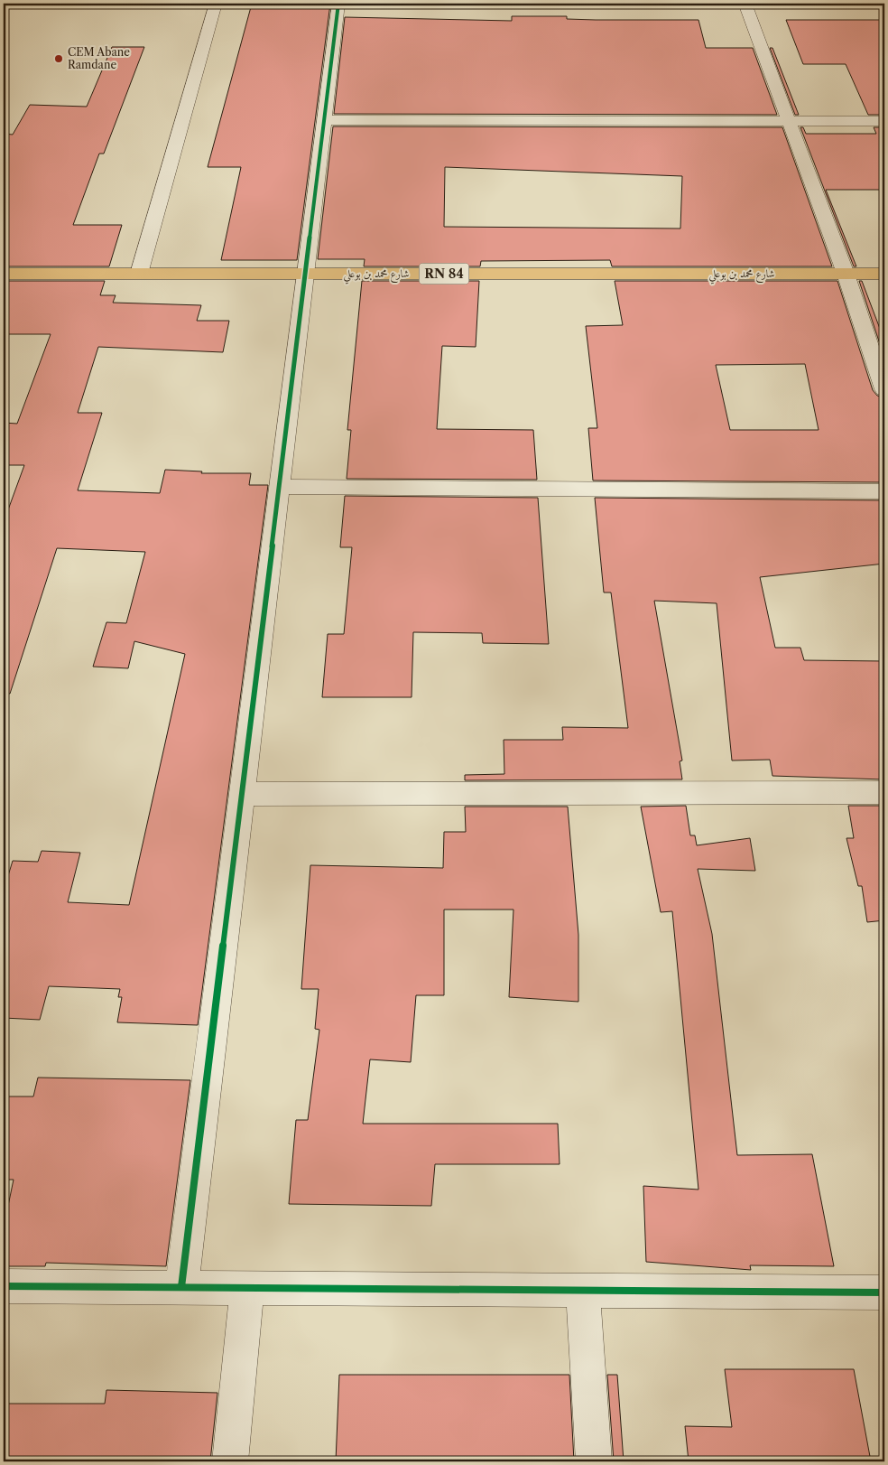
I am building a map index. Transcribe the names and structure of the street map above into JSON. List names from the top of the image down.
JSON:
{
  "streets": {
    "main road": ["شارع محمد بن بوعلي", "RN 84"]
  },
  "places": ["CEM Abane Ramdane"]
}
